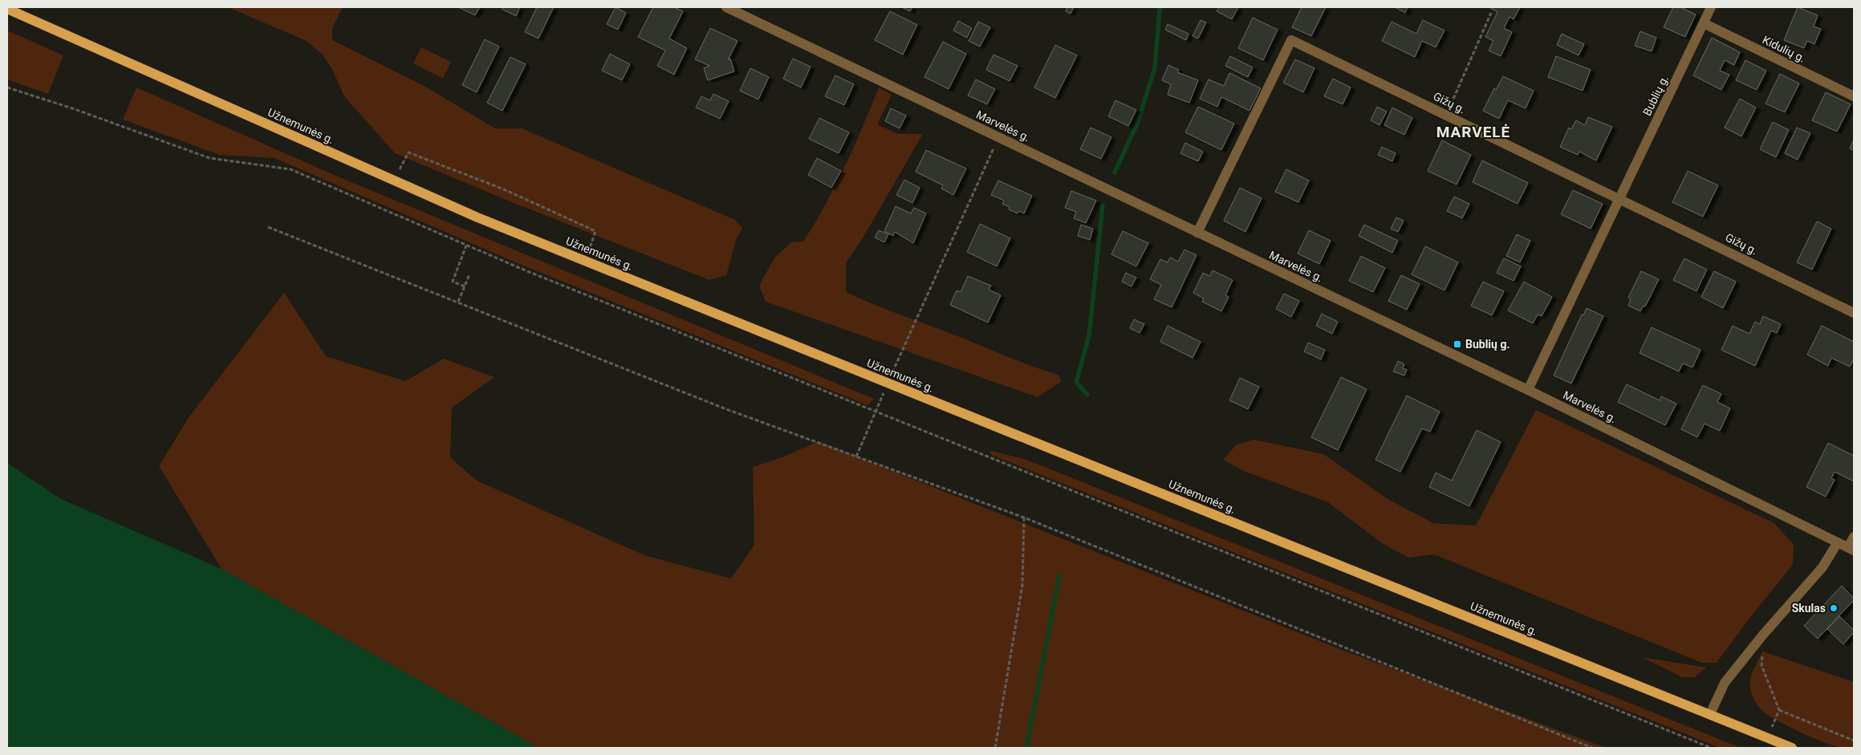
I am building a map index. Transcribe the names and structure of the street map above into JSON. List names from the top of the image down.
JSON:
{
  "streets": {
    "main road": ["Užnemunės g."],
    "street": [
      "Kidulių g.",
      "Bublių g.",
      "Gižų g.",
      "Marvelės g."
    ]
  },
  "crossings": [
    ["Kidulių g.", "Bublių g."],
    ["Bublių g.", "Gižų g."],
    ["Bublių g.", "Marvelės g."],
    ["Gižų g.", "Marvelės g."]
  ],
  "districts": ["MARVELĖ"],
  "places": {
    "transit": ["Bublių g."],
    "other": ["Skulas"]
  }
}
